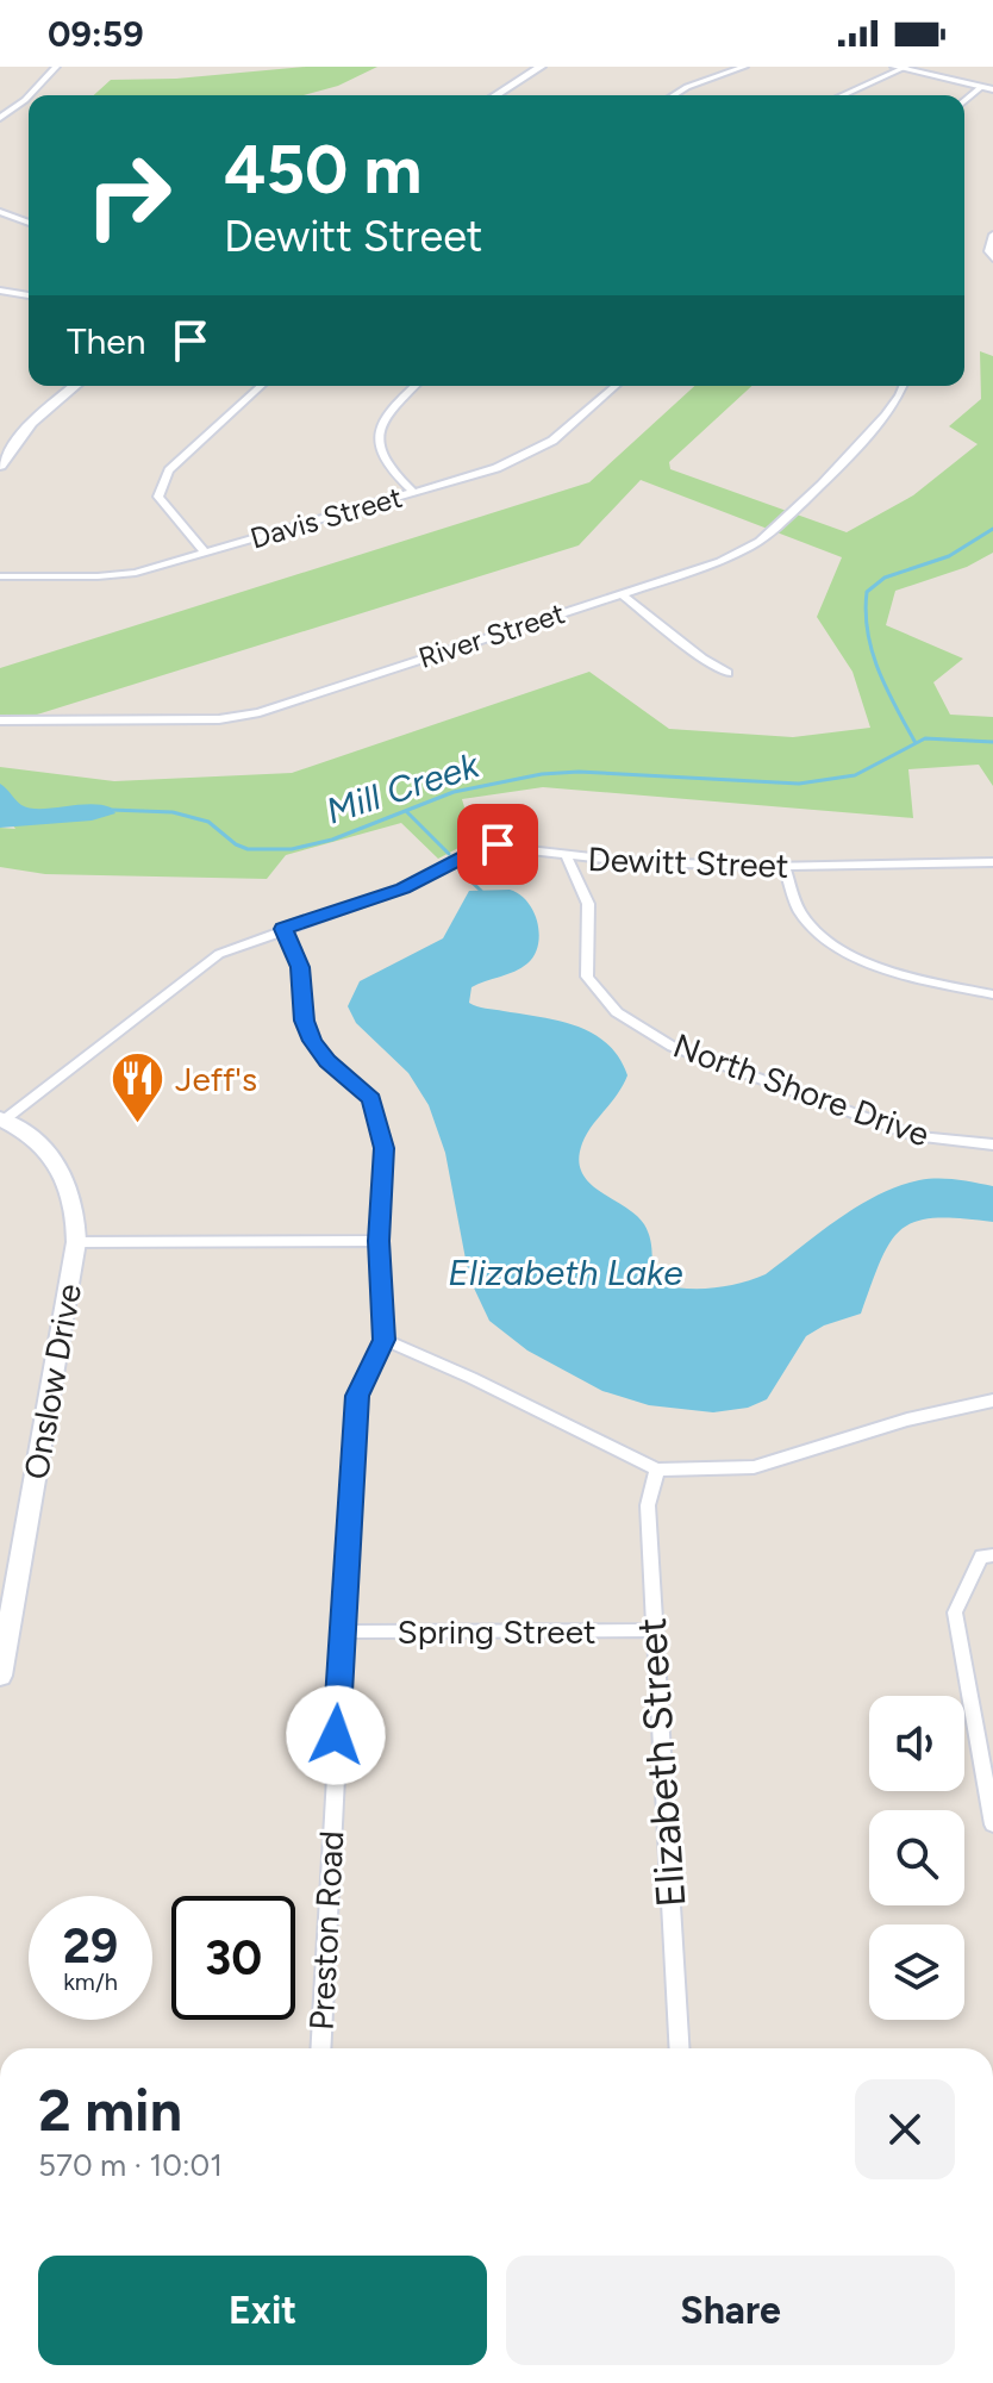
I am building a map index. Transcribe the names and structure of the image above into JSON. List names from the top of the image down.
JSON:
{
  "streets": {
    "main road": ["Onslow Drive"],
    "street": [
      "Davis Street",
      "River Street",
      "Dewitt Street",
      "North Shore Drive",
      "Spring Street",
      "Elizabeth Street",
      "Preston Road"
    ]
  },
  "crossings": [
    ["Dewitt Street", "North Shore Drive"],
    ["Dewitt Street", "Onslow Drive"],
    ["Dewitt Street", "Preston Road"],
    ["Spring Street", "Elizabeth Street"],
    ["Spring Street", "Preston Road"]
  ],
  "water": ["Mill Creek", "Elizabeth Lake"],
  "places": {
    "restaurant": ["Jeff's"]
  },
  "page": {
    "status": "09:59",
    "turn": ["450 m", "Dewitt Street"],
    "then": "Then",
    "speed": "29 km/h",
    "limit": "30",
    "heading": ["2 min", "570 m · 10:01"],
    "buttons": ["Exit", "Share"]
  }
}
